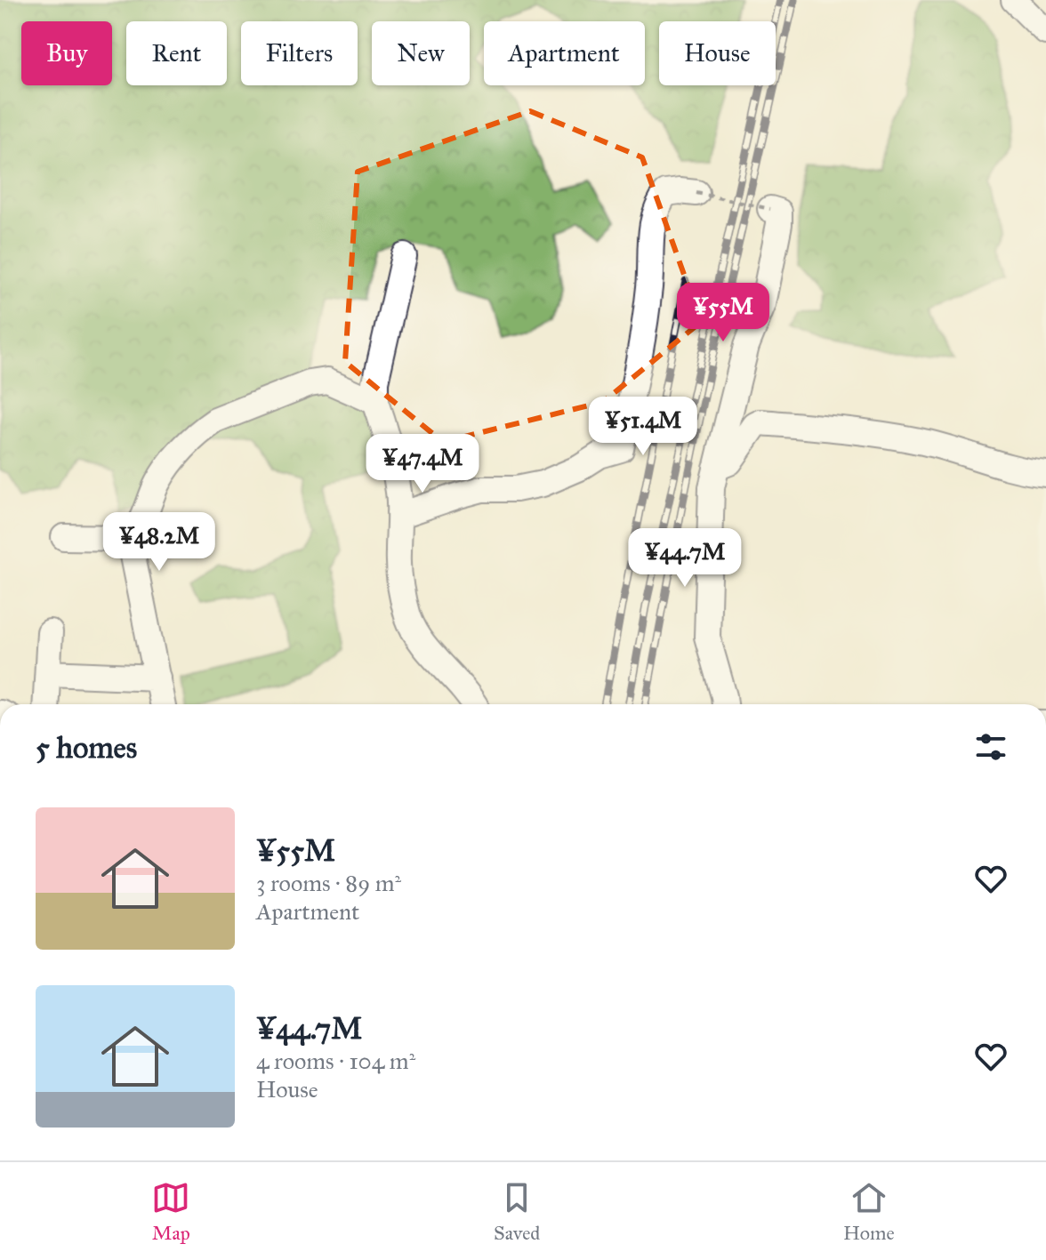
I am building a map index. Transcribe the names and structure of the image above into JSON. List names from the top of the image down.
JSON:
{
  "page": {
    "chip": [
      "Buy",
      "Rent",
      "Filters",
      "New",
      "Apartment",
      "House"
    ],
    "price": [
      "¥55M",
      "¥51.4M",
      "¥47.4M",
      "¥48.2M",
      "¥44.7M"
    ],
    "heading": "5 homes",
    "list": [
      {
        "name": "¥55M",
        "note": "3 rooms · 89 m² · Apartment"
      },
      {
        "name": "¥44.7M",
        "note": "4 rooms · 104 m² · House"
      }
    ],
    "tabs": ["Map", "Saved", "Home"]
  }
}
